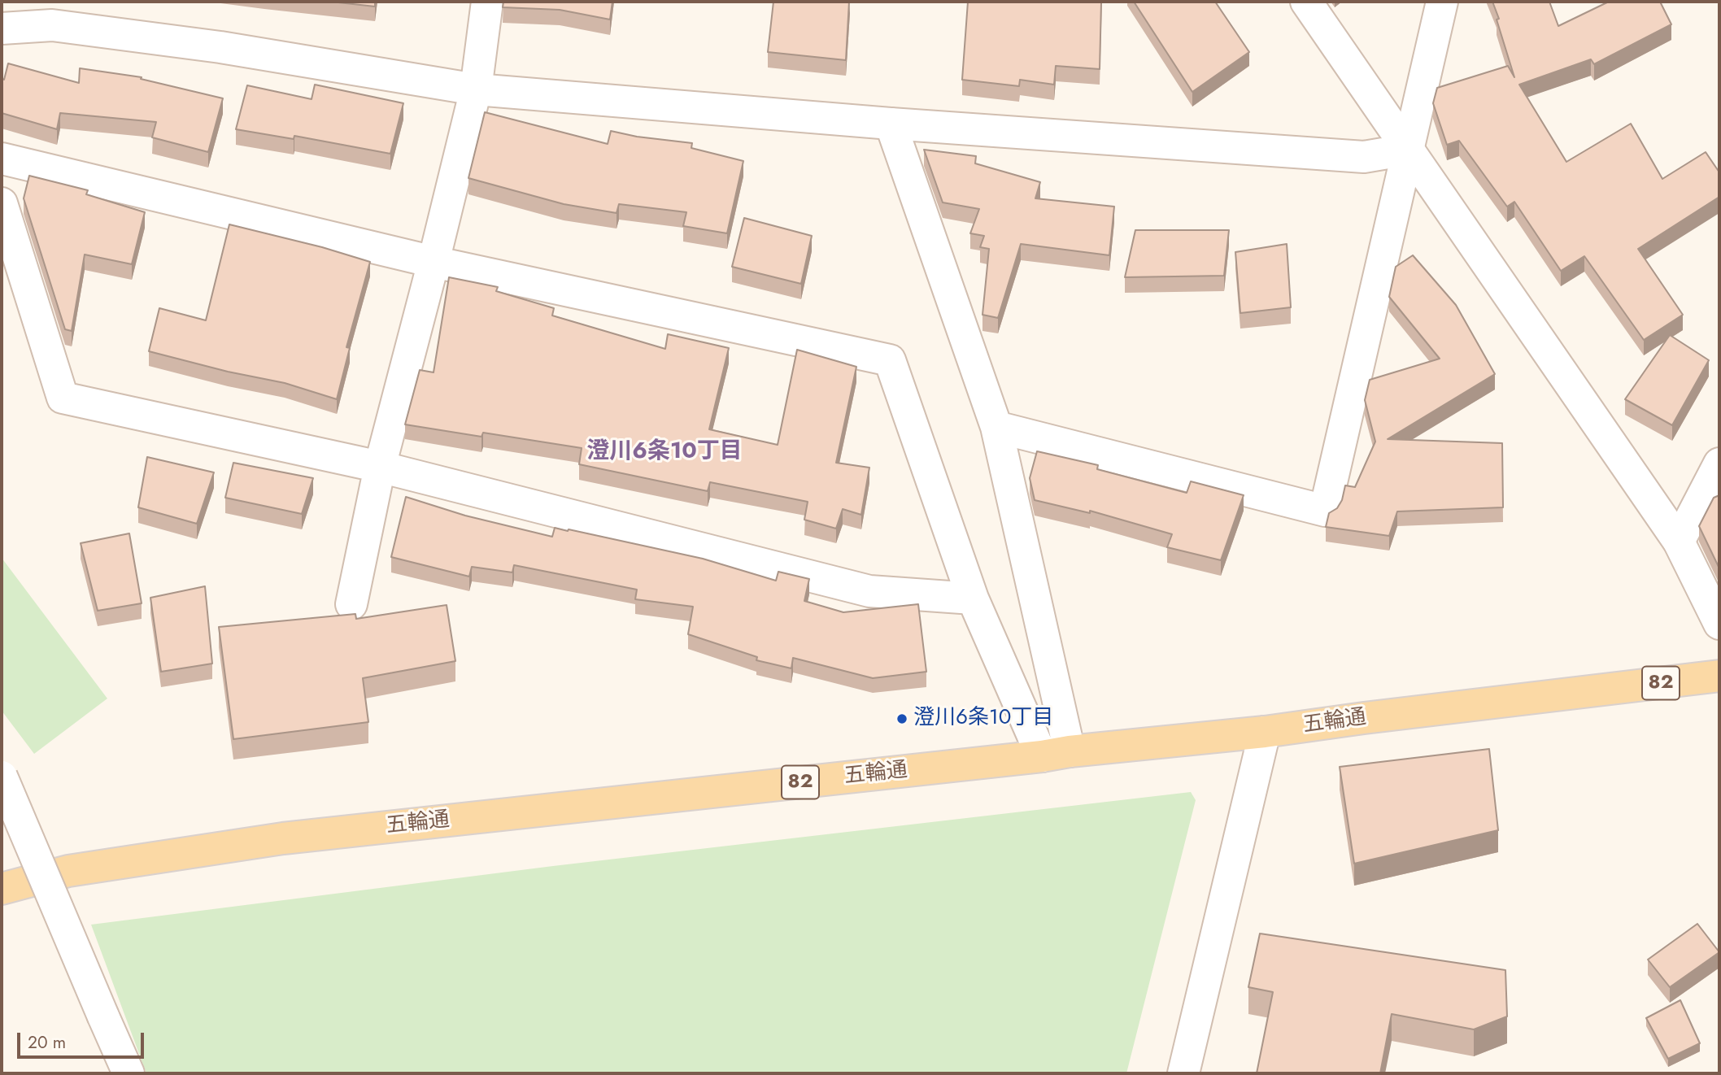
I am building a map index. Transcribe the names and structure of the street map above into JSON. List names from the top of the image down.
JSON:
{
  "streets": {
    "main road": ["82", "五輪通"]
  },
  "districts": ["澄川6条10丁目"],
  "places": ["澄川6条10丁目"],
  "scale_bar": "20 m"
}
